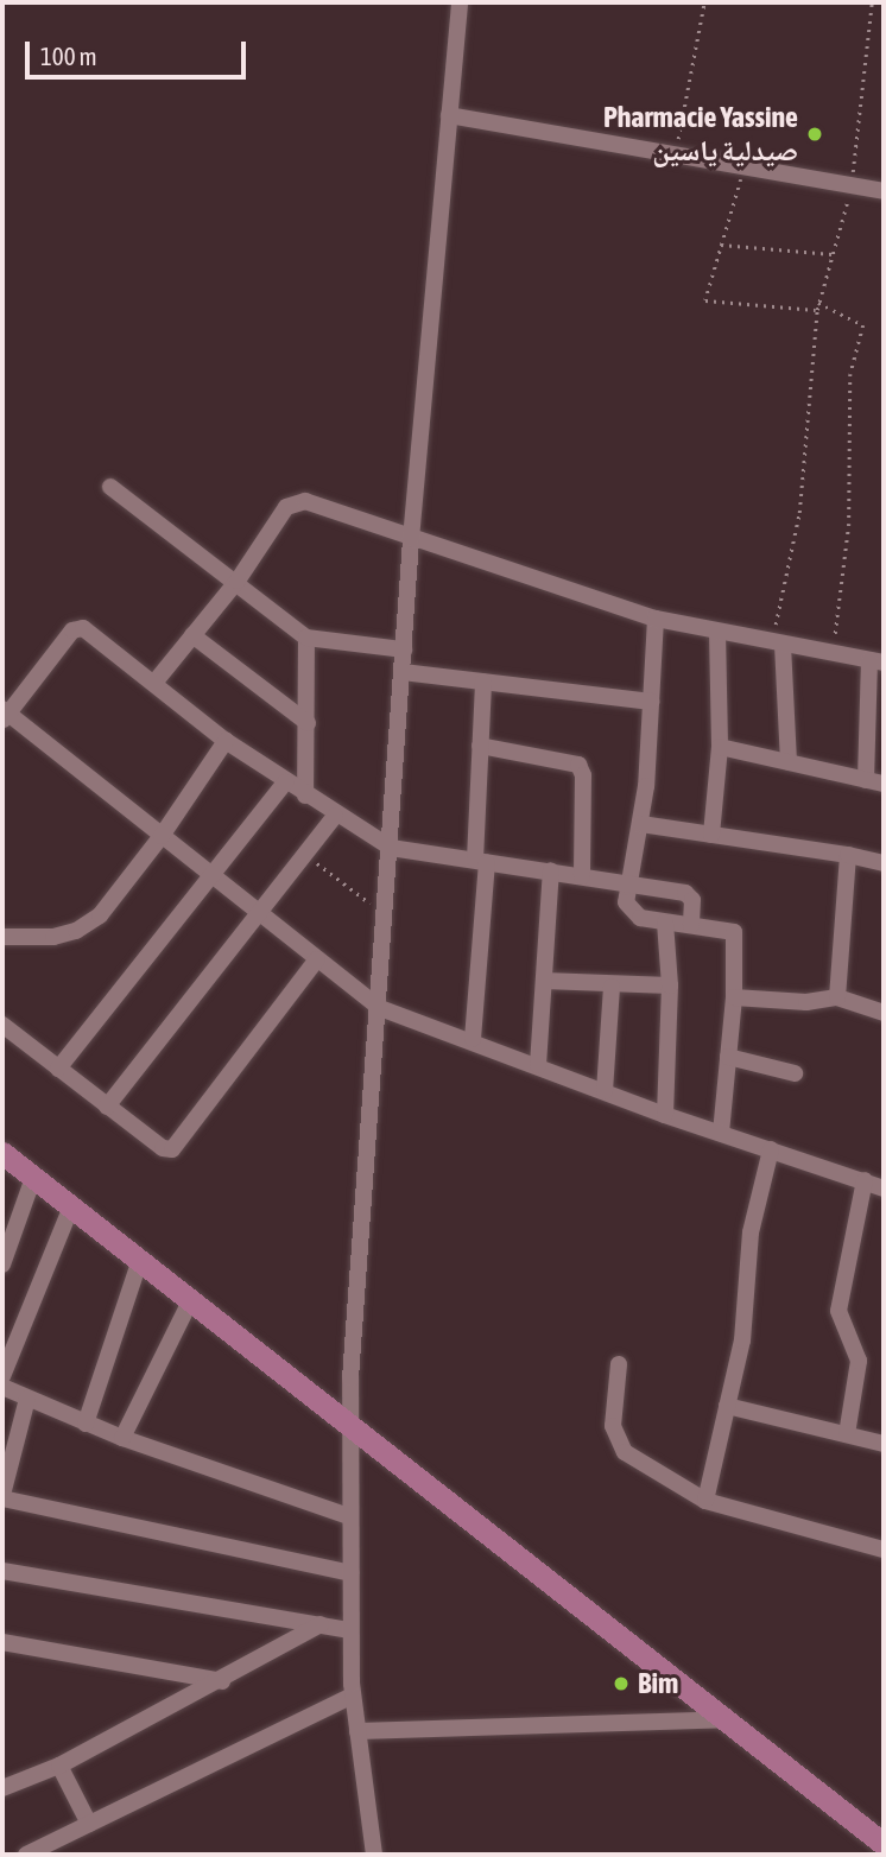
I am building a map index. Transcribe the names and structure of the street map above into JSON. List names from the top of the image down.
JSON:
{
  "places": ["Pharmacie Yassine صيدلية ياسين", "Bim"],
  "scale_bar": "100 m"
}
